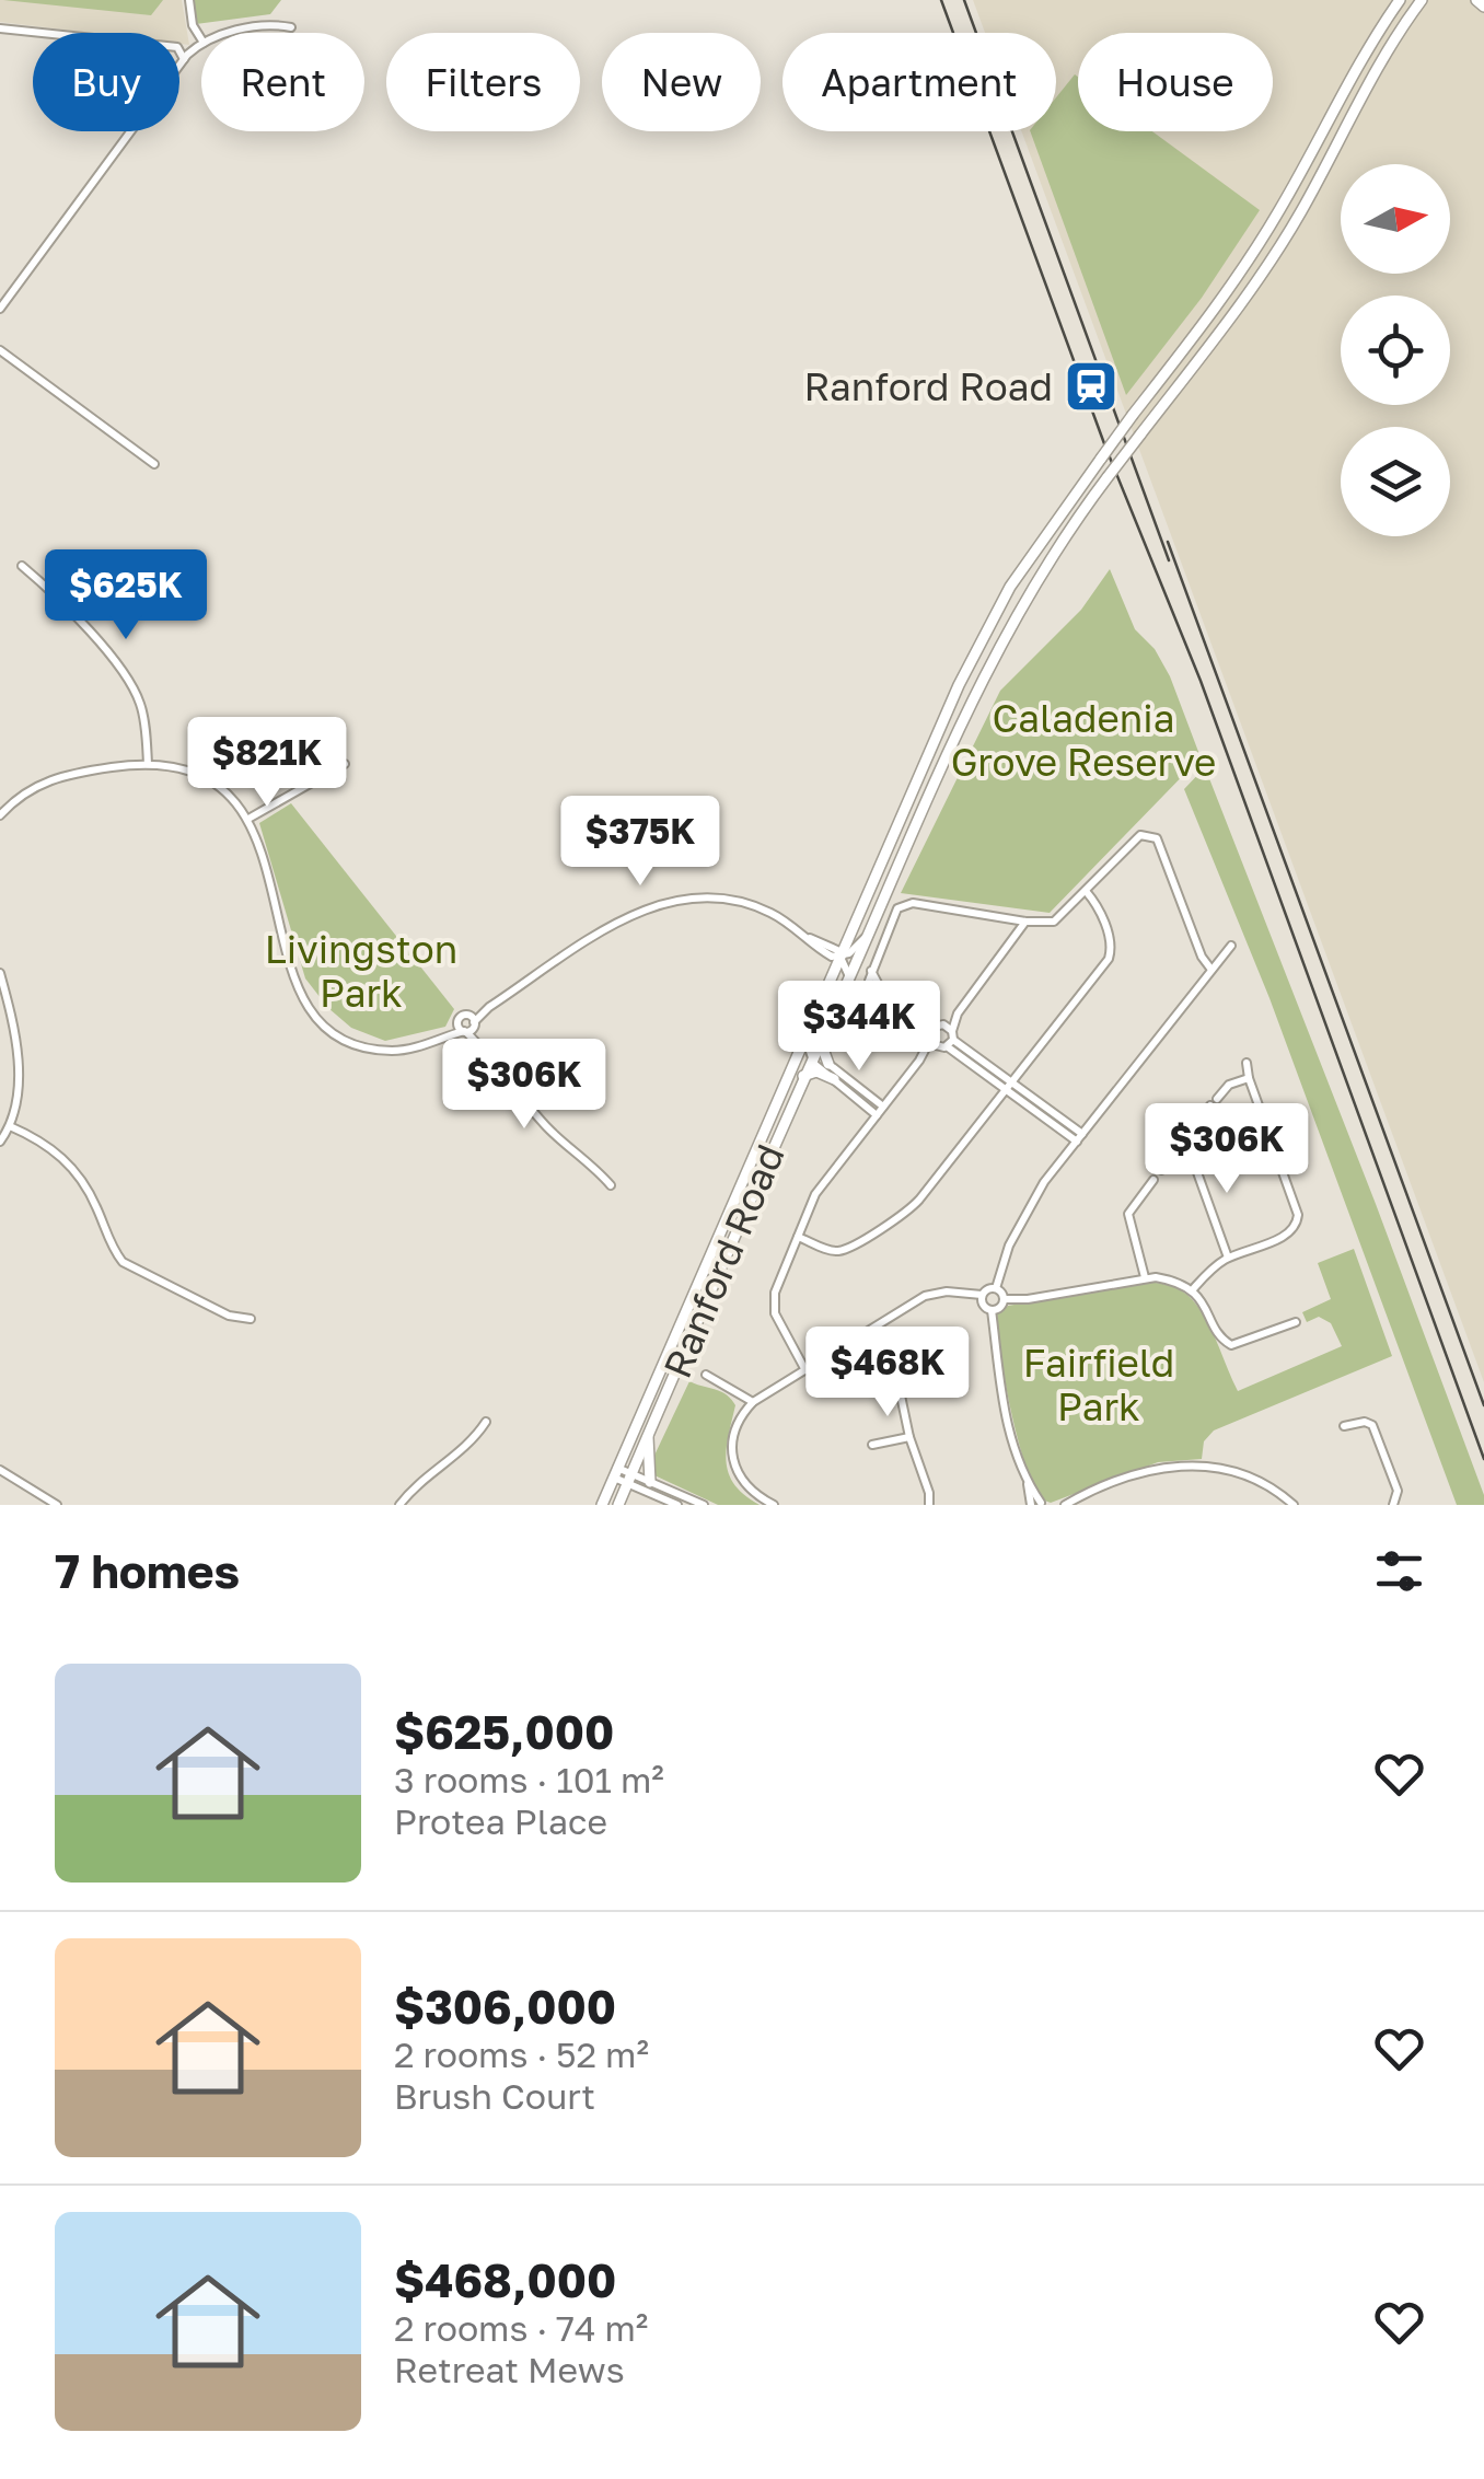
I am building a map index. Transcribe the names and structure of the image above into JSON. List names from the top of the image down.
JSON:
{
  "streets": {
    "main road": ["Ranford Road"]
  },
  "parks": ["Caladenia Grove Reserve", "Livingston Park", "Fairfield Park"],
  "places": {
    "station": ["Ranford Road"]
  },
  "north": "right",
  "page": {
    "chip": [
      "Buy",
      "Rent",
      "Filters",
      "New",
      "Apartment",
      "House"
    ],
    "price": [
      "$625K",
      "$821K",
      "$375K",
      "$344K",
      "$306K",
      "$306K",
      "$468K"
    ],
    "heading": "7 homes",
    "list": [
      {
        "name": "$625,000",
        "note": "3 rooms · 101 m² · Protea Place"
      },
      {
        "name": "$306,000",
        "note": "2 rooms · 52 m² · Brush Court"
      },
      {
        "name": "$468,000",
        "note": "2 rooms · 74 m² · Retreat Mews"
      }
    ]
  }
}
